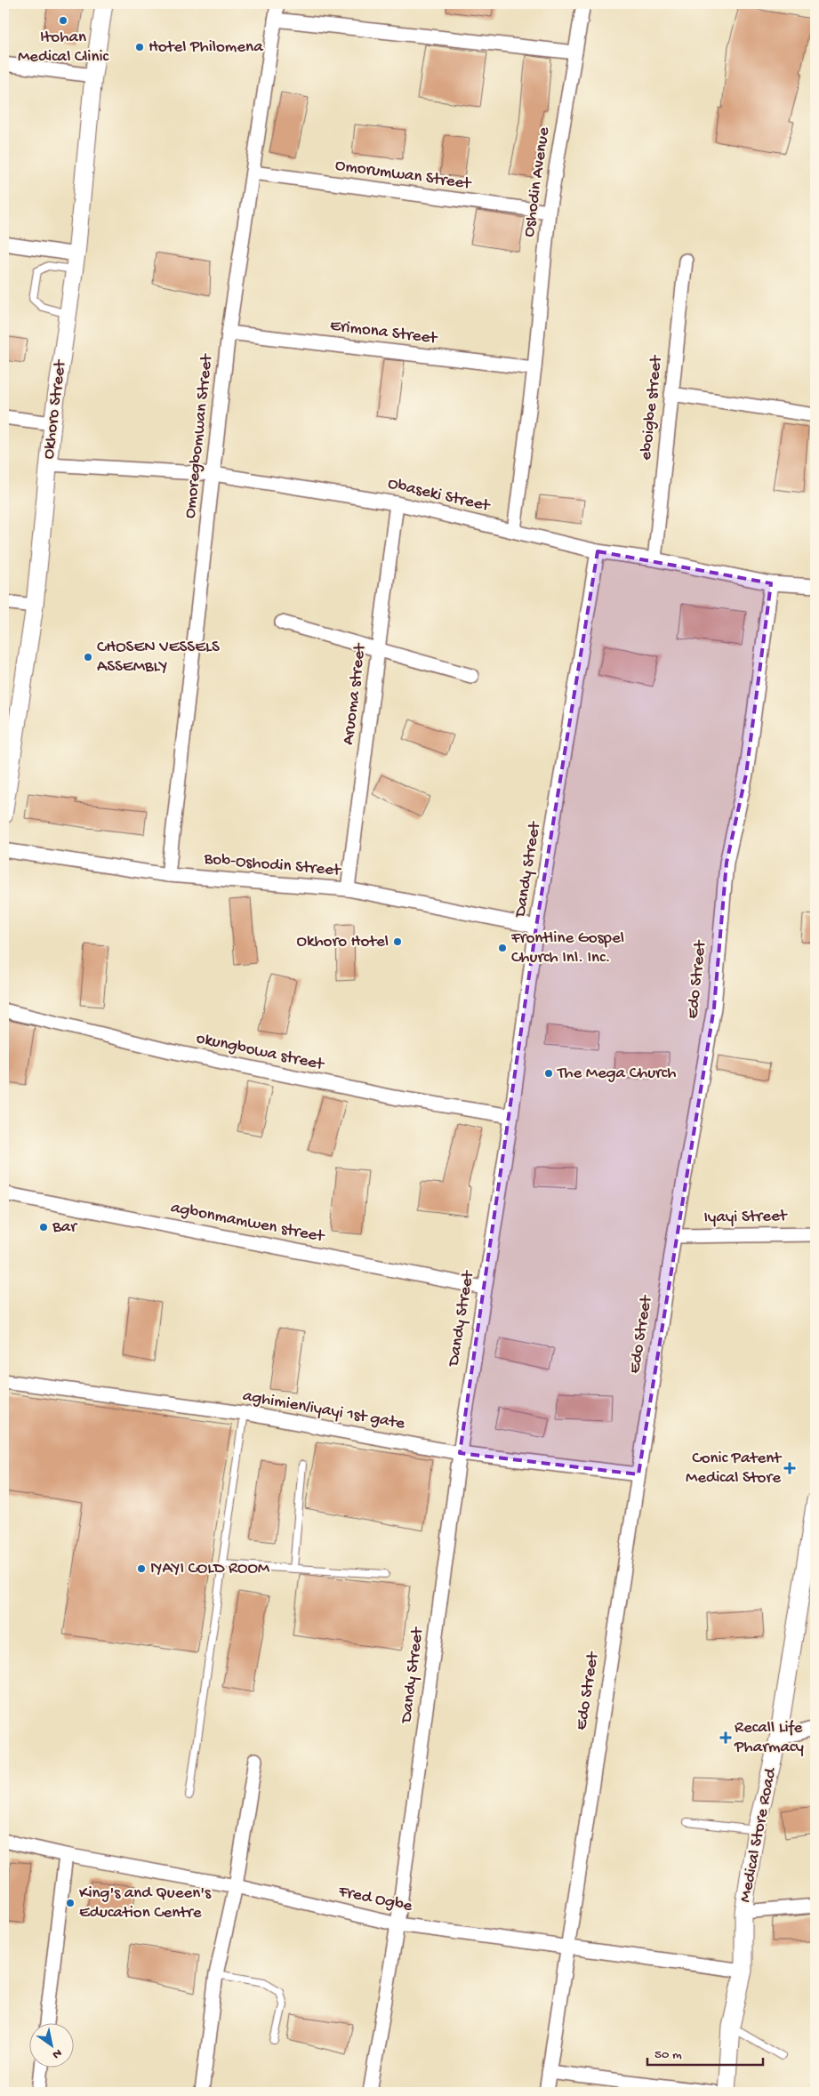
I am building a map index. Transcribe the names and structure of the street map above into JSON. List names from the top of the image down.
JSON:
{
  "streets": {
    "street": [
      "Omorumwan Street",
      "Oshodin Avenue",
      "Erimona Street",
      "eboigbe street",
      "Okhoro Street",
      "Omoregbomwan Street",
      "Obaseki Street",
      "Aruoma street",
      "Bob-Oshodin Street",
      "Dandy Street",
      "Edo Street",
      "okungbowa street",
      "Iyayi Street",
      "agbonmamwen street",
      "aghimien/iyayi 1st gate",
      "Medical Store Road",
      "Fred Ogbe"
    ]
  },
  "crossings": [
    ["Omorumwan Street", "Oshodin Avenue"],
    ["Omorumwan Street", "Omoregbomwan Street"],
    ["Oshodin Avenue", "Erimona Street"],
    ["Oshodin Avenue", "Obaseki Street"],
    ["Erimona Street", "Omoregbomwan Street"],
    ["eboigbe street", "Obaseki Street"],
    ["Okhoro Street", "Obaseki Street"],
    ["Omoregbomwan Street", "Obaseki Street"],
    ["Omoregbomwan Street", "Bob-Oshodin Street"],
    ["Obaseki Street", "Aruoma street"],
    ["Obaseki Street", "Dandy Street"],
    ["Obaseki Street", "Edo Street"],
    ["Aruoma street", "Bob-Oshodin Street"],
    ["Bob-Oshodin Street", "Dandy Street"],
    ["Dandy Street", "okungbowa street"],
    ["Dandy Street", "agbonmamwen street"],
    ["Dandy Street", "aghimien/iyayi 1st gate"],
    ["Dandy Street", "Fred Ogbe"],
    ["Edo Street", "Iyayi Street"],
    ["Edo Street", "aghimien/iyayi 1st gate"],
    ["Edo Street", "Fred Ogbe"],
    ["Medical Store Road", "Fred Ogbe"]
  ],
  "places": {
    "other": [
      "Itohan Medical Clinic",
      "Hotel Philomena",
      "CHOSEN VESSELS ASSEMBLY",
      "Okhoro Hotel",
      "Frontline Gospel Church Inl. Inc.",
      "The Mega Church",
      "Bar",
      "IYAYI COLD ROOM",
      "King's and Queen's Education Centre"
    ],
    "health": ["Conic Patent Medical Store", "Recall Life Pharmacy"]
  },
  "scale_bar": "50 m",
  "north": "bottom right"
}
